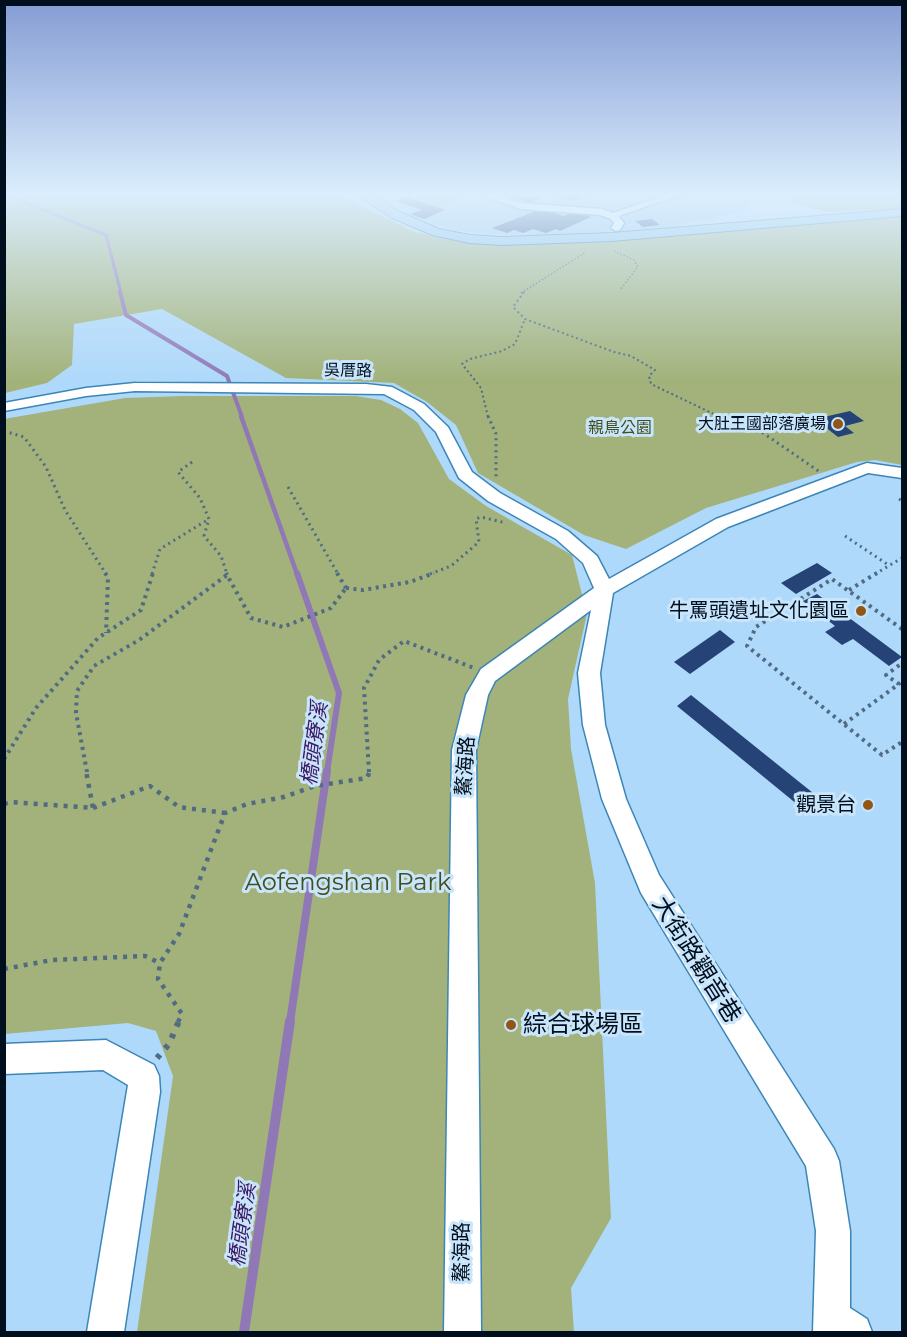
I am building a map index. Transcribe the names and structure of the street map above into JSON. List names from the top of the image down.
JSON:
{
  "streets": {
    "street": ["吳厝路", "鰲海路", "大街路觀音巷"]
  },
  "crossings": [
    ["吳厝路", "鰲海路"],
    ["吳厝路", "大街路觀音巷"],
    ["鰲海路", "大街路觀音巷"]
  ],
  "water": ["橋頭寮溪"],
  "parks": ["親鳥公園", "Aofengshan Park"],
  "places": [
    "大肚王國部落廣場",
    "牛罵頭遺址文化園區",
    "觀景台",
    "綜合球場區"
  ]
}
